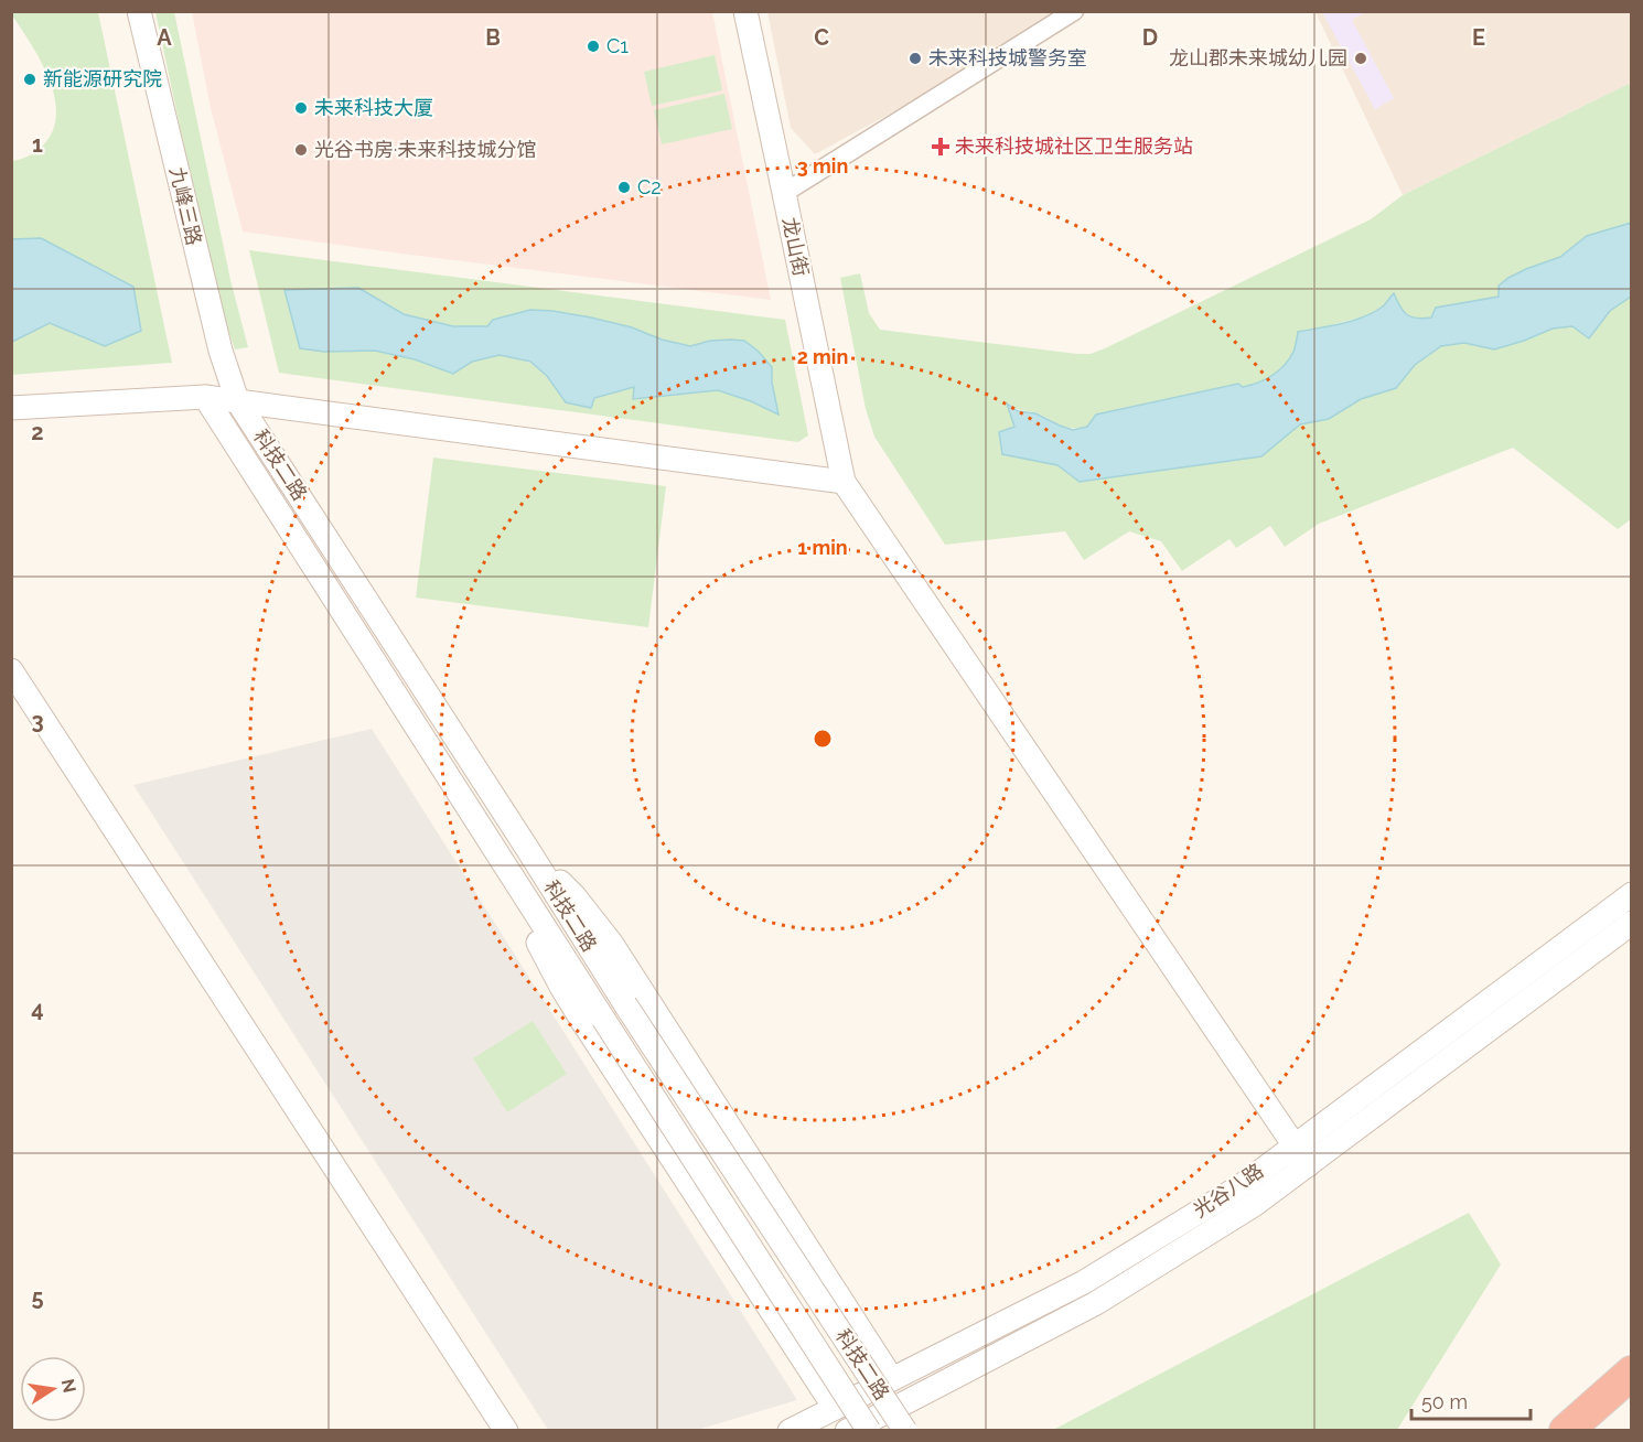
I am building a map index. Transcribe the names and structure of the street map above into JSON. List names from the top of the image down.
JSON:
{
  "streets": {
    "street": [
      "九峰三路",
      "龙山街",
      "科技二路",
      "光谷八路"
    ]
  },
  "crossings": [
    ["九峰三路", "科技二路"]
  ],
  "places": {
    "other": [
      "C1",
      "未来科技城警务室",
      "龙山郡未来城幼儿园",
      "新能源研究院",
      "未来科技大厦",
      "光谷书房·未来科技城分馆",
      "C2"
    ],
    "health": ["未来科技城社区卫生服务站"]
  },
  "scale_bar": "50 m",
  "north": "right",
  "grid": {
    "columns": [
      "A",
      "B",
      "C",
      "D",
      "E"
    ],
    "rows": [
      "1",
      "2",
      "3",
      "4",
      "5"
    ]
  },
  "rings": ["3 min", "2 min", "1 min"]
}
